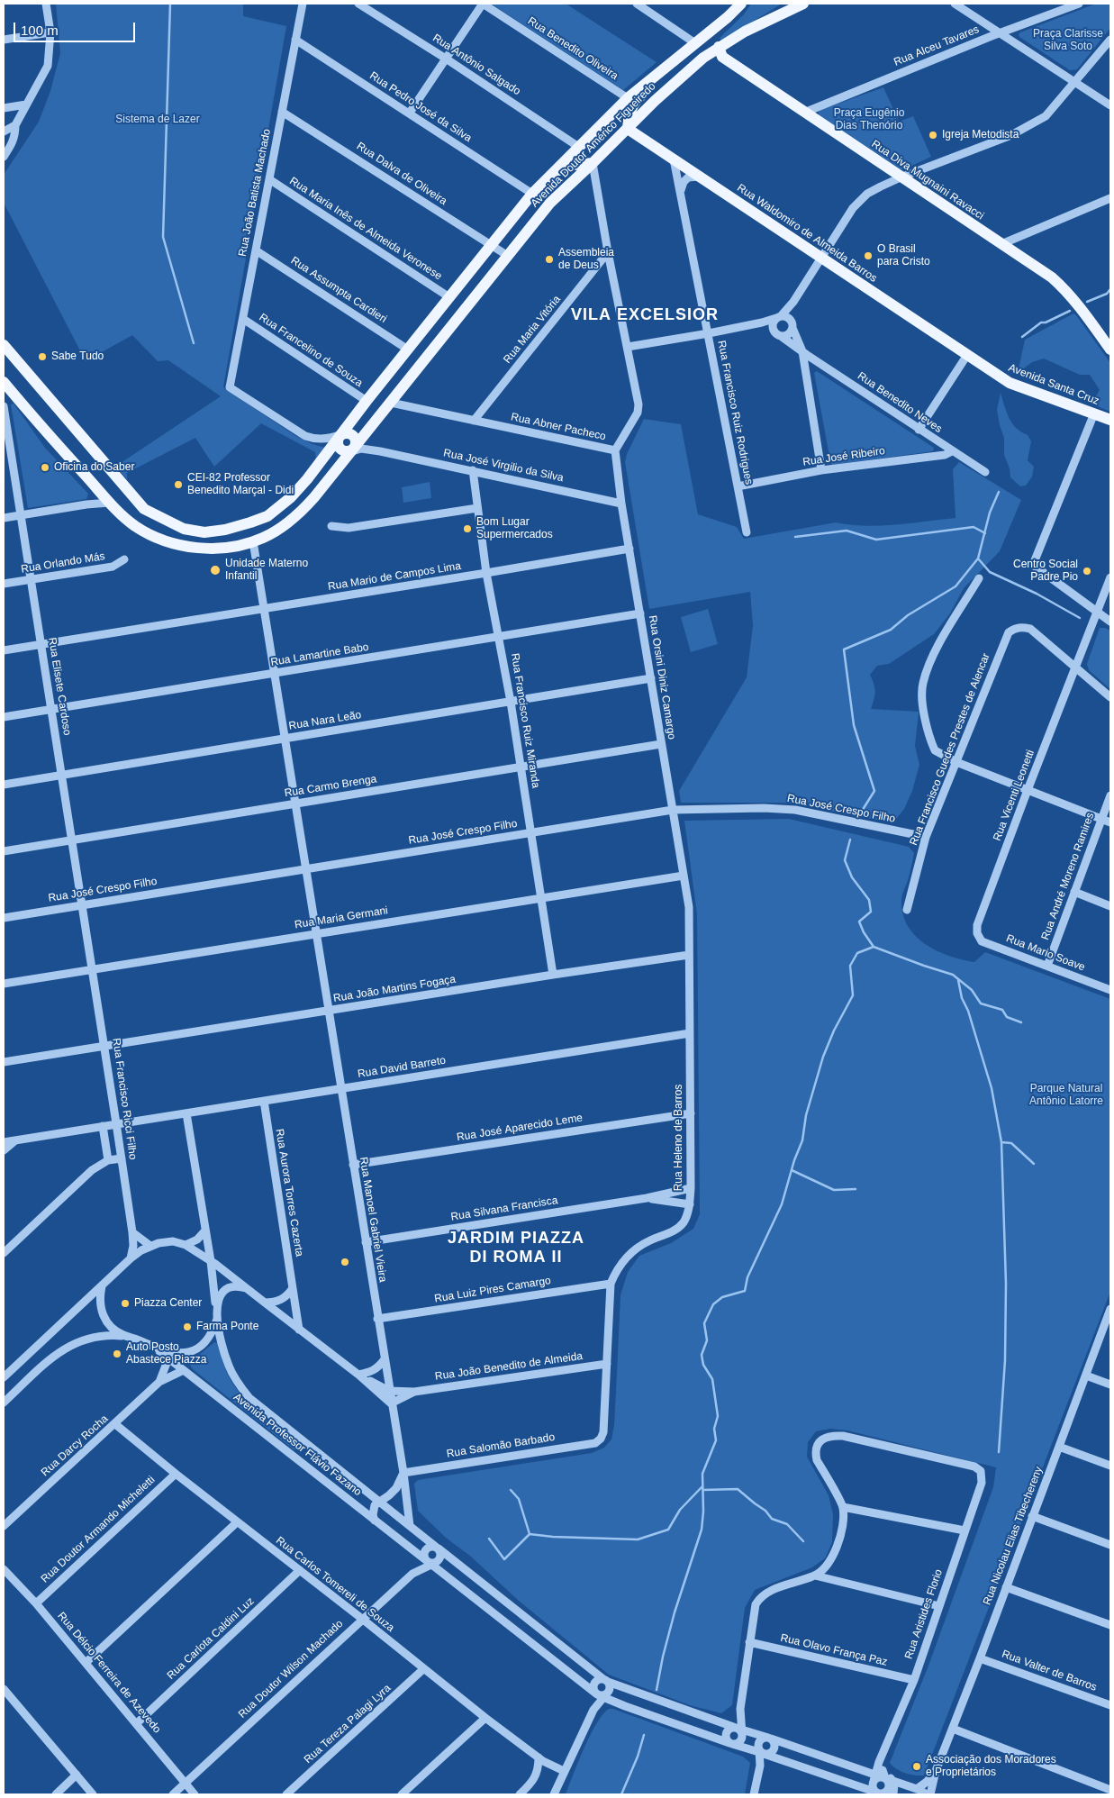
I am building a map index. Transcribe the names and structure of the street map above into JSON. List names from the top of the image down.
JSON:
{
  "streets": {
    "main road": [
      "Avenida Doutor Américo Figueiredo",
      "Rua Diva Mugnaini Ravacci",
      "Rua Waldomiro de Almeida Barros",
      "Avenida Santa Cruz"
    ],
    "street": [
      "Rua Alceu Tavares",
      "Rua Benedito Oliveira",
      "Rua Antônio Salgado",
      "Rua Pedro José da Silva",
      "Rua Dalva de Oliveira",
      "Rua João Batista Machado",
      "Rua Maria Inês de Almeida Veronese",
      "Rua Assumpta Cardieri",
      "Rua Maria Vitória",
      "Rua Francelino de Souza",
      "Rua Benedito Neves",
      "Rua Francisco Ruiz Rodrigues",
      "Rua Abner Pacheco",
      "Rua José Ribeiro",
      "Rua José Virgilio da Silva",
      "Rua Orlando Más",
      "Rua Mario de Campos Lima",
      "Rua Lamartine Babo",
      "Rua Orsini Diniz Camargo",
      "Rua Elisete Cardoso",
      "Rua Nara Leão",
      "Rua Francisco Ruiz Miranda",
      "Rua Francisco Guedes Prestes de Alencar",
      "Rua Carmo Brenga",
      "Rua Vicenti Leonetti",
      "Rua José Crespo Filho",
      "Rua André Moreno Ramires",
      "Rua Maria Germani",
      "Rua Mario Soave",
      "Rua João Martins Fogaça",
      "Rua David Barreto",
      "Rua Francisco Ricci Filho",
      "Rua José Aparecido Leme",
      "Rua Heleno de Barros",
      "Rua Aurora Torres Cazerta",
      "Rua Silvana Francisca",
      "Rua Manoel Gabriel Vieira",
      "Rua Luiz Pires Camargo",
      "Rua João Benedito de Almeida",
      "Avenida Professor Flávio Fazano",
      "Rua Darcy Rocha",
      "Rua Salomão Barbado",
      "Rua Doutor Armando Micheletti",
      "Rua Nicolau Elias Tibechereny",
      "Rua Carlos Tomereli de Souza",
      "Rua Aristides Florio",
      "Rua Carlota Caldini Luz",
      "Rua Olavo França Paz",
      "Rua Doutor Wilson Machado",
      "Rua Valter de Barros",
      "Rua Délcio Ferreira de Azevedo",
      "Rua Tereza Palagi Lyra"
    ]
  },
  "crossings": [
    ["Rua Alceu Tavares", "Rua Diva Mugnaini Ravacci"],
    ["Rua Benedito Oliveira", "Avenida Doutor Américo Figueiredo"],
    ["Rua Antônio Salgado", "Avenida Doutor Américo Figueiredo"],
    ["Rua Pedro José da Silva", "Avenida Doutor Américo Figueiredo"],
    ["Rua Pedro José da Silva", "Rua João Batista Machado"],
    ["Avenida Doutor Américo Figueiredo", "Rua Dalva de Oliveira"],
    ["Avenida Doutor Américo Figueiredo", "Rua Diva Mugnaini Ravacci"],
    ["Avenida Doutor Américo Figueiredo", "Rua João Batista Machado"],
    ["Avenida Doutor Américo Figueiredo", "Rua Maria Inês de Almeida Veronese"],
    ["Avenida Doutor Américo Figueiredo", "Rua Waldomiro de Almeida Barros"],
    ["Avenida Doutor Américo Figueiredo", "Rua Assumpta Cardieri"],
    ["Avenida Doutor Américo Figueiredo", "Rua Francelino de Souza"],
    ["Avenida Doutor Américo Figueiredo", "Rua Abner Pacheco"],
    ["Avenida Doutor Américo Figueiredo", "Rua José Virgilio da Silva"],
    ["Avenida Doutor Américo Figueiredo", "Rua Manoel Gabriel Vieira"],
    ["Rua Dalva de Oliveira", "Rua João Batista Machado"],
    ["Rua João Batista Machado", "Rua Maria Inês de Almeida Veronese"],
    ["Rua João Batista Machado", "Rua Assumpta Cardieri"],
    ["Rua João Batista Machado", "Rua Francelino de Souza"],
    ["Rua Waldomiro de Almeida Barros", "Avenida Santa Cruz"],
    ["Rua Waldomiro de Almeida Barros", "Rua Francisco Ruiz Rodrigues"],
    ["Rua Maria Vitória", "Rua Abner Pacheco"],
    ["Rua Benedito Neves", "Rua José Ribeiro"],
    ["Rua Francisco Ruiz Rodrigues", "Rua José Ribeiro"],
    ["Rua Abner Pacheco", "Rua Orsini Diniz Camargo"],
    ["Rua José Virgilio da Silva", "Rua Orsini Diniz Camargo"],
    ["Rua José Virgilio da Silva", "Rua Francisco Ruiz Miranda"],
    ["Rua Orlando Más", "Rua Elisete Cardoso"],
    ["Rua Mario de Campos Lima", "Rua Orsini Diniz Camargo"],
    ["Rua Mario de Campos Lima", "Rua Elisete Cardoso"],
    ["Rua Mario de Campos Lima", "Rua Francisco Ruiz Miranda"],
    ["Rua Mario de Campos Lima", "Rua Manoel Gabriel Vieira"],
    ["Rua Lamartine Babo", "Rua Orsini Diniz Camargo"],
    ["Rua Lamartine Babo", "Rua Elisete Cardoso"],
    ["Rua Lamartine Babo", "Rua Francisco Ruiz Miranda"],
    ["Rua Lamartine Babo", "Rua Manoel Gabriel Vieira"],
    ["Rua Orsini Diniz Camargo", "Rua Nara Leão"],
    ["Rua Orsini Diniz Camargo", "Rua Carmo Brenga"],
    ["Rua Orsini Diniz Camargo", "Rua José Crespo Filho"],
    ["Rua Orsini Diniz Camargo", "Rua Maria Germani"],
    ["Rua Orsini Diniz Camargo", "Rua Heleno de Barros"],
    ["Rua Elisete Cardoso", "Rua Nara Leão"],
    ["Rua Elisete Cardoso", "Rua Carmo Brenga"],
    ["Rua Elisete Cardoso", "Rua José Crespo Filho"],
    ["Rua Elisete Cardoso", "Rua Maria Germani"],
    ["Rua Elisete Cardoso", "Rua Francisco Ricci Filho"],
    ["Rua Nara Leão", "Rua Francisco Ruiz Miranda"],
    ["Rua Nara Leão", "Rua Manoel Gabriel Vieira"],
    ["Rua Francisco Ruiz Miranda", "Rua Carmo Brenga"],
    ["Rua Francisco Ruiz Miranda", "Rua José Crespo Filho"],
    ["Rua Francisco Ruiz Miranda", "Rua Maria Germani"],
    ["Rua Francisco Ruiz Miranda", "Rua João Martins Fogaça"],
    ["Rua Francisco Guedes Prestes de Alencar", "Rua Vicenti Leonetti"],
    ["Rua Francisco Guedes Prestes de Alencar", "Rua José Crespo Filho"],
    ["Rua Carmo Brenga", "Rua Manoel Gabriel Vieira"],
    ["Rua Vicenti Leonetti", "Rua Mario Soave"],
    ["Rua José Crespo Filho", "Rua Manoel Gabriel Vieira"],
    ["Rua André Moreno Ramires", "Rua Mario Soave"],
    ["Rua Maria Germani", "Rua Francisco Ricci Filho"],
    ["Rua Maria Germani", "Rua Manoel Gabriel Vieira"],
    ["Rua João Martins Fogaça", "Rua Francisco Ricci Filho"],
    ["Rua João Martins Fogaça", "Rua Heleno de Barros"],
    ["Rua João Martins Fogaça", "Rua Manoel Gabriel Vieira"],
    ["Rua David Barreto", "Rua Francisco Ricci Filho"],
    ["Rua David Barreto", "Rua Heleno de Barros"],
    ["Rua David Barreto", "Rua Aurora Torres Cazerta"],
    ["Rua David Barreto", "Rua Manoel Gabriel Vieira"],
    ["Rua Francisco Ricci Filho", "Rua João Benedito de Almeida"],
    ["Rua Francisco Ricci Filho", "Avenida Professor Flávio Fazano"],
    ["Rua José Aparecido Leme", "Rua Heleno de Barros"],
    ["Rua José Aparecido Leme", "Rua Manoel Gabriel Vieira"],
    ["Rua Heleno de Barros", "Rua Silvana Francisca"],
    ["Rua Heleno de Barros", "Rua Luiz Pires Camargo"],
    ["Rua Heleno de Barros", "Rua João Benedito de Almeida"],
    ["Rua Heleno de Barros", "Rua Salomão Barbado"],
    ["Rua Aurora Torres Cazerta", "Rua João Benedito de Almeida"],
    ["Rua Silvana Francisca", "Rua Manoel Gabriel Vieira"],
    ["Rua Manoel Gabriel Vieira", "Rua Luiz Pires Camargo"],
    ["Rua Manoel Gabriel Vieira", "Rua João Benedito de Almeida"],
    ["Rua Manoel Gabriel Vieira", "Avenida Professor Flávio Fazano"],
    ["Rua Manoel Gabriel Vieira", "Rua Salomão Barbado"],
    ["Rua João Benedito de Almeida", "Avenida Professor Flávio Fazano"],
    ["Avenida Professor Flávio Fazano", "Rua Darcy Rocha"],
    ["Avenida Professor Flávio Fazano", "Rua Nicolau Elias Tibechereny"],
    ["Avenida Professor Flávio Fazano", "Rua Aristides Florio"],
    ["Avenida Professor Flávio Fazano", "Rua Doutor Wilson Machado"],
    ["Rua Darcy Rocha", "Rua Carlos Tomereli de Souza"],
    ["Rua Doutor Armando Micheletti", "Rua Carlos Tomereli de Souza"],
    ["Rua Doutor Armando Micheletti", "Rua Délcio Ferreira de Azevedo"],
    ["Rua Nicolau Elias Tibechereny", "Rua Valter de Barros"],
    ["Rua Carlos Tomereli de Souza", "Rua Carlota Caldini Luz"],
    ["Rua Carlos Tomereli de Souza", "Rua Doutor Wilson Machado"],
    ["Rua Carlos Tomereli de Souza", "Rua Tereza Palagi Lyra"],
    ["Rua Aristides Florio", "Rua Olavo França Paz"],
    ["Rua Carlota Caldini Luz", "Rua Délcio Ferreira de Azevedo"],
    ["Rua Doutor Wilson Machado", "Rua Délcio Ferreira de Azevedo"]
  ],
  "districts": ["VILA EXCELSIOR", "JARDIM PIAZZA DI ROMA II"],
  "parks": [
    "Praça Clarisse Silva Soto",
    "Praça Eugênio Dias Thenório",
    "Sistema de Lazer",
    "Parque Natural Antônio Latorre"
  ],
  "places": [
    "Igreja Metodista",
    "O Brasil para Cristo",
    "Assembleia de Deus",
    "Sabe Tudo",
    "Oficina do Saber",
    "CEI-82 Professor Benedito Marçal - Didi",
    "Bom Lugar Supermercados",
    "Unidade Materno Infantil",
    "Centro Social Padre Pio",
    "ㅤ",
    "Piazza Center",
    "Farma Ponte",
    "Auto Posto Abastece Piazza",
    "Associação dos Moradores e Proprietários"
  ],
  "scale_bar": "100 m"
}
